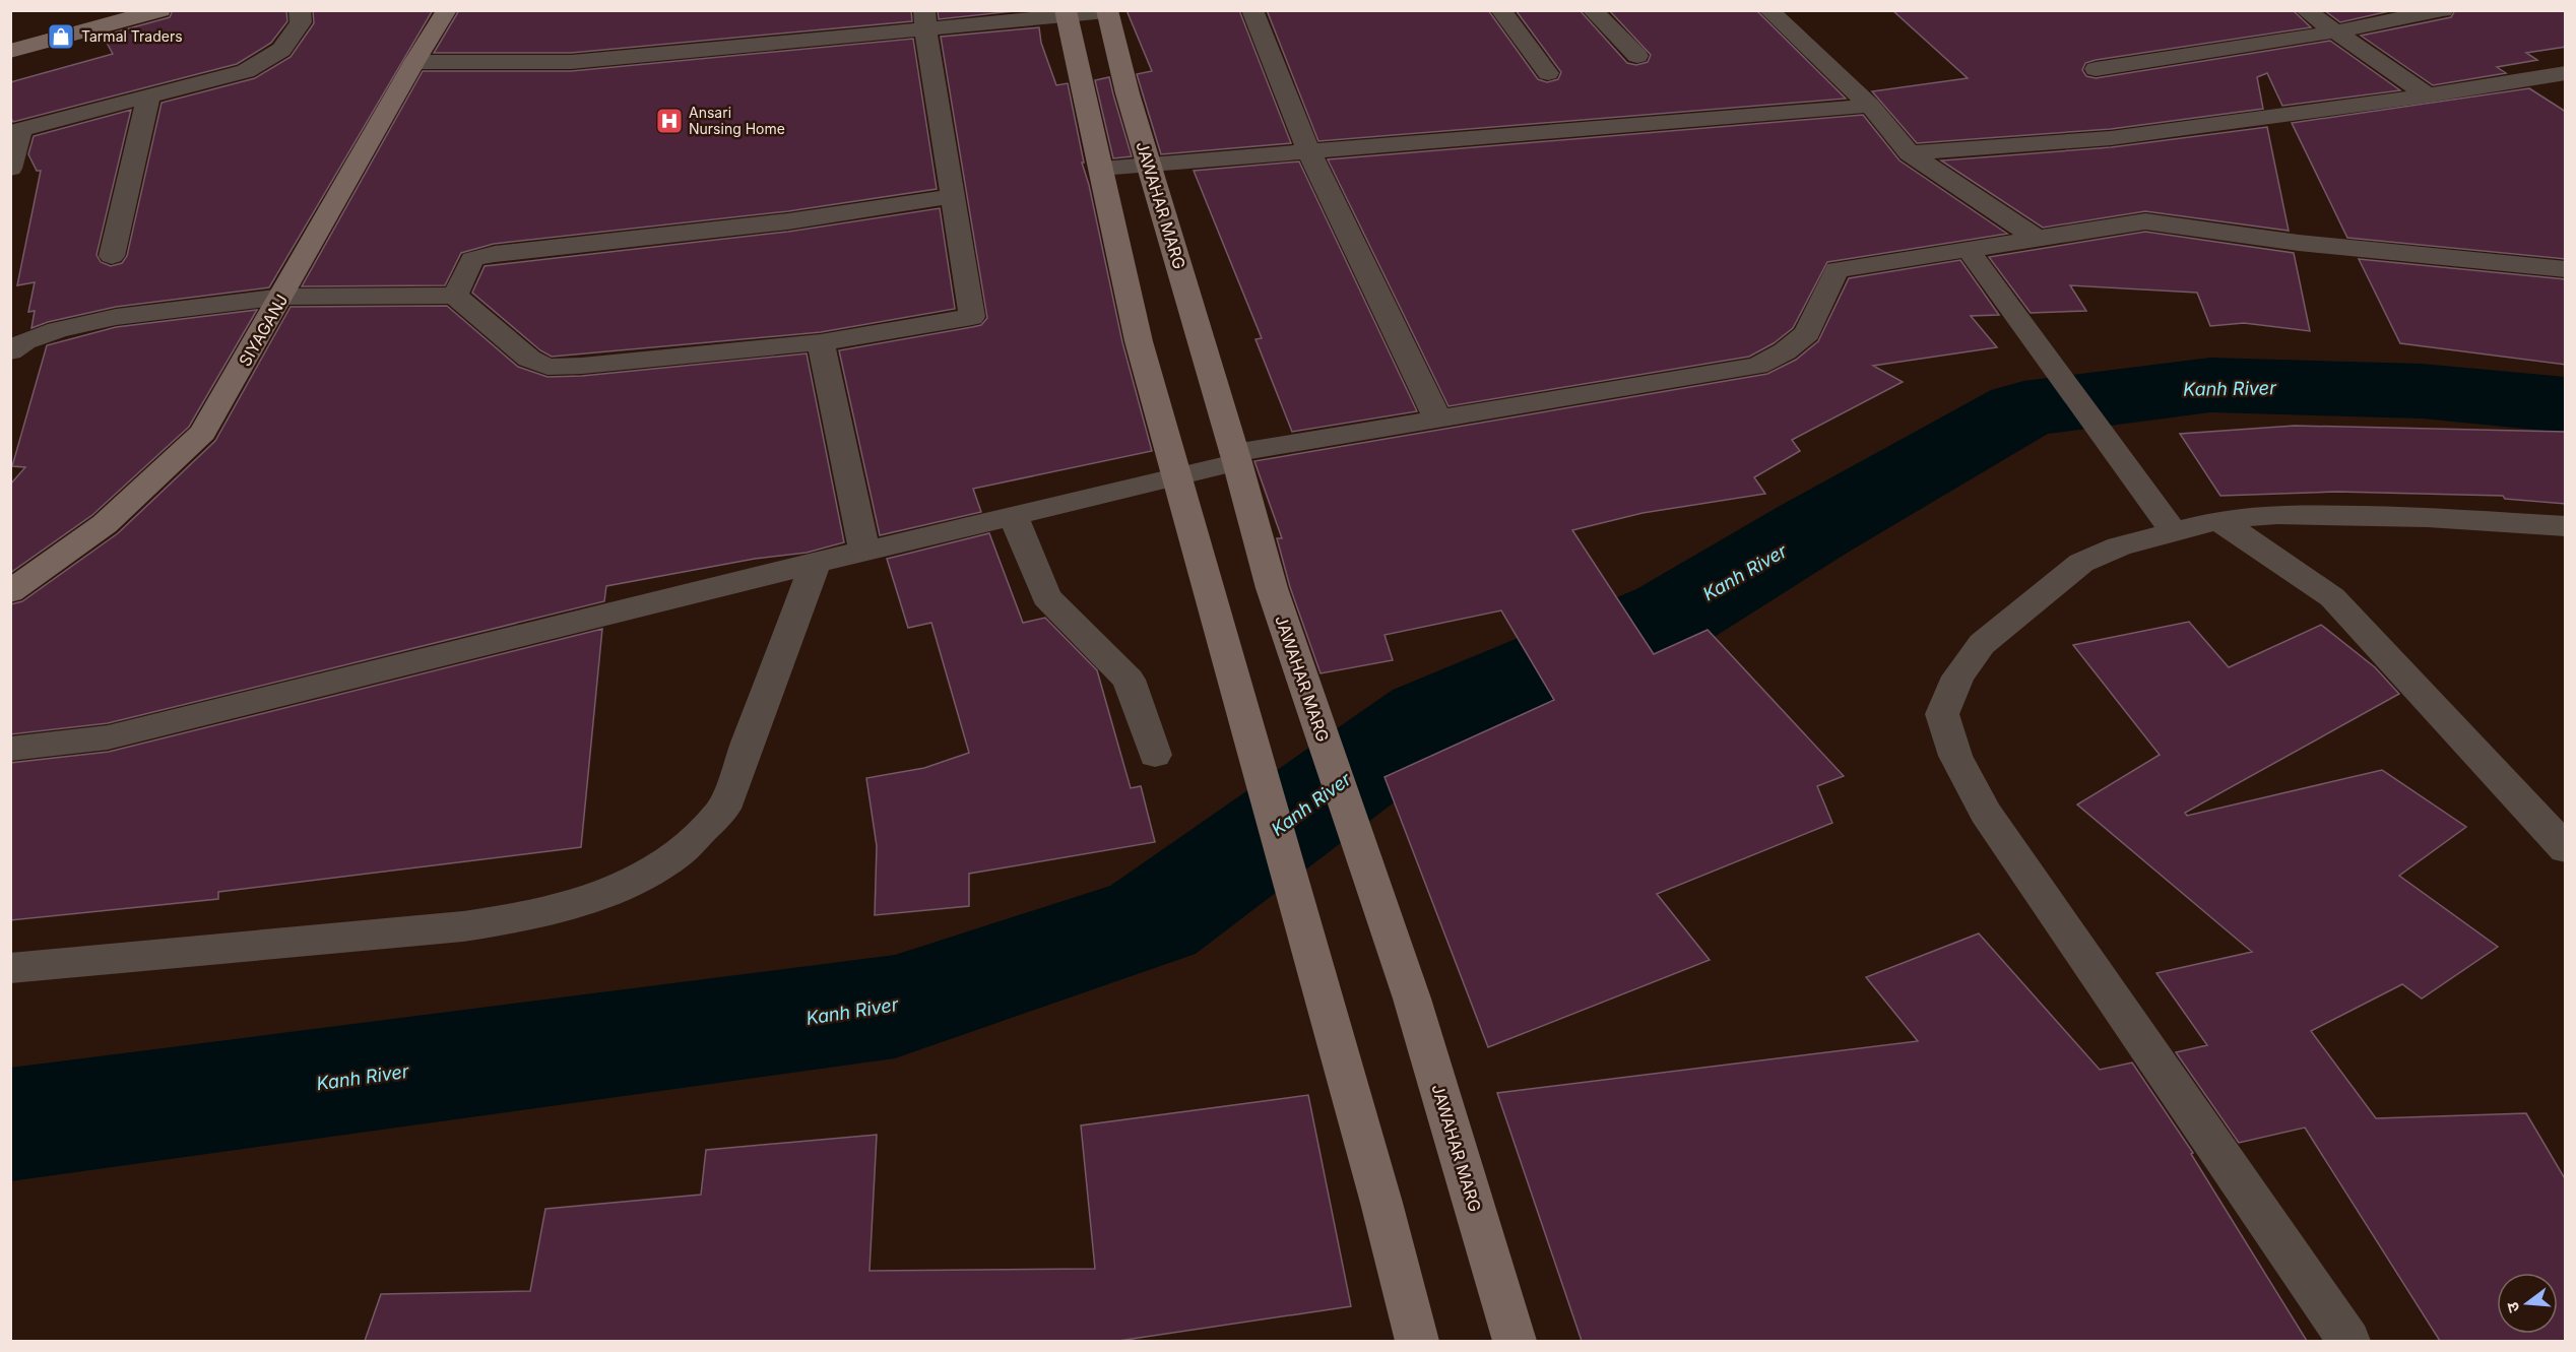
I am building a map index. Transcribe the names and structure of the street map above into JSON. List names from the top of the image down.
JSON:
{
  "streets": {
    "main road": ["JAWAHAR MARG", "SIYAGANJ"]
  },
  "water": ["Kanh River"],
  "places": {
    "shop": ["Tarmal Traders"],
    "hospital": ["Ansari Nursing Home"]
  },
  "north": "left"
}
